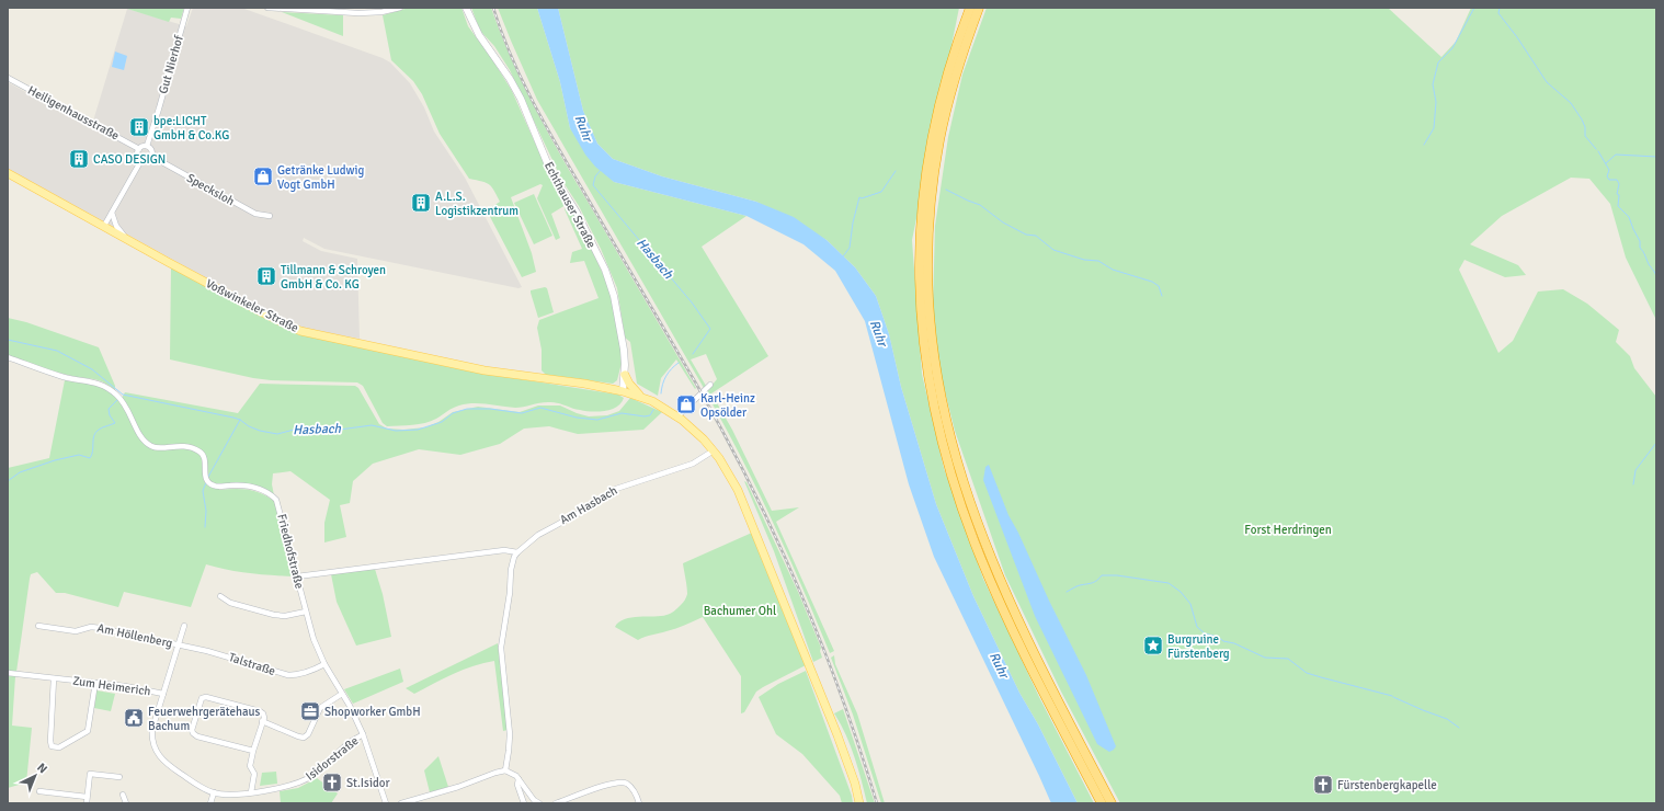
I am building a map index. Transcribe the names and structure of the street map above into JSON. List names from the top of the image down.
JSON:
{
  "streets": {
    "main road": ["Echthauser Straße", "Voßwinkeler Straße"],
    "street": [
      "Gut Nierhof",
      "Heiligenhausstraße",
      "Specksloh",
      "Am Hasbach",
      "Friedhofstraße",
      "Am Höllenberg",
      "Talstraße",
      "Zum Heimerich",
      "Isidorstraße"
    ]
  },
  "crossings": [
    ["Gut Nierhof", "Heiligenhausstraße"],
    ["Gut Nierhof", "Specksloh"],
    ["Heiligenhausstraße", "Specksloh"],
    ["Echthauser Straße", "Voßwinkeler Straße"],
    ["Friedhofstraße", "Talstraße"],
    ["Friedhofstraße", "Isidorstraße"],
    ["Am Höllenberg", "Talstraße"],
    ["Zum Heimerich", "Isidorstraße"]
  ],
  "water": ["Ruhr", "Hasbach"],
  "parks": ["Forst Herdringen", "Bachumer Ohl"],
  "places": {
    "building": [
      "bpe:LICHT GmbH & Co.KG",
      "CASO DESIGN",
      "A.L.S. Logistikzentrum",
      "Tillmann & Schroyen GmbH & Co. KG"
    ],
    "shop": ["Getränke Ludwig Vogt GmbH", "Karl-Heinz Opsölder"],
    "place": ["Burgruine Fürstenberg"],
    "office": ["Shopworker GmbH"],
    "public building": ["Feuerwehrgerätehaus Bachum"],
    "church": ["St.Isidor", "Fürstenbergkapelle"]
  },
  "north": "top right"
}
